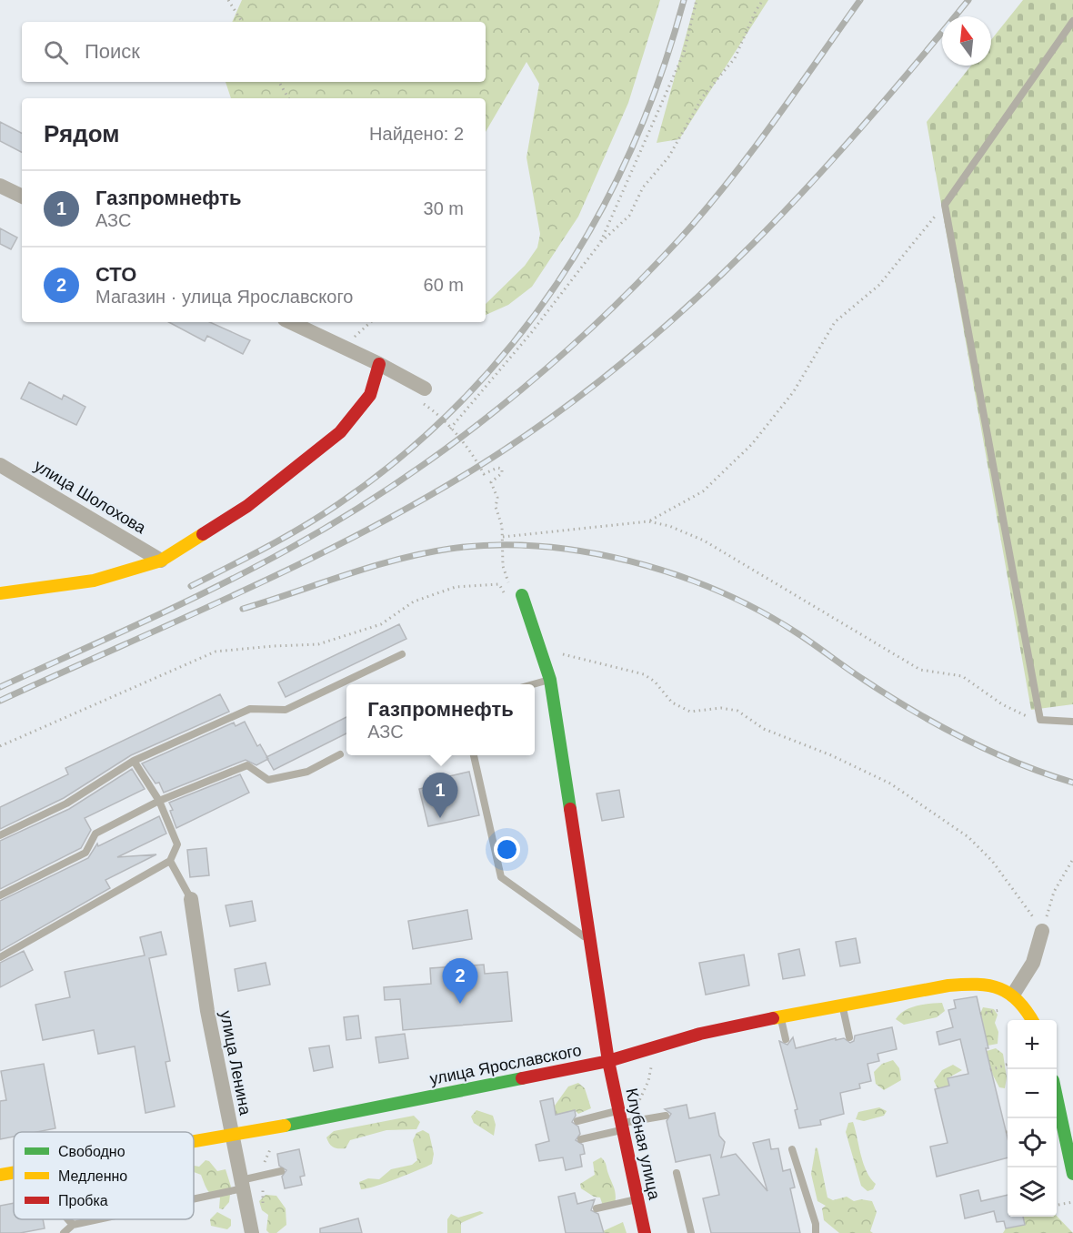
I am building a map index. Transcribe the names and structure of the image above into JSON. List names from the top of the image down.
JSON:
{
  "streets": {
    "street": [
      "улица Шолохова",
      "улица Ленина",
      "улица Ярославского",
      "Клубная улица"
    ]
  },
  "crossings": [
    ["улица Ленина", "улица Ярославского"],
    ["улица Ярославского", "Клубная улица"]
  ],
  "legend": ["Свободно", "Медленно", "Пробка"],
  "north": "top",
  "page": {
    "search": "Поиск",
    "heading": ["Рядом", "Найдено: 2"],
    "list": [
      {
        "mark": "1",
        "name": "Газпромнефть",
        "note": "АЗС",
        "value": "30 m"
      },
      {
        "mark": "2",
        "name": "СТО",
        "note": "Магазин · улица Ярославского",
        "value": "60 m"
      }
    ],
    "popup": ["Газпромнефть", "АЗС"],
    "pins": ["1", "2"],
    "map_buttons": ["+", "−"]
  }
}
